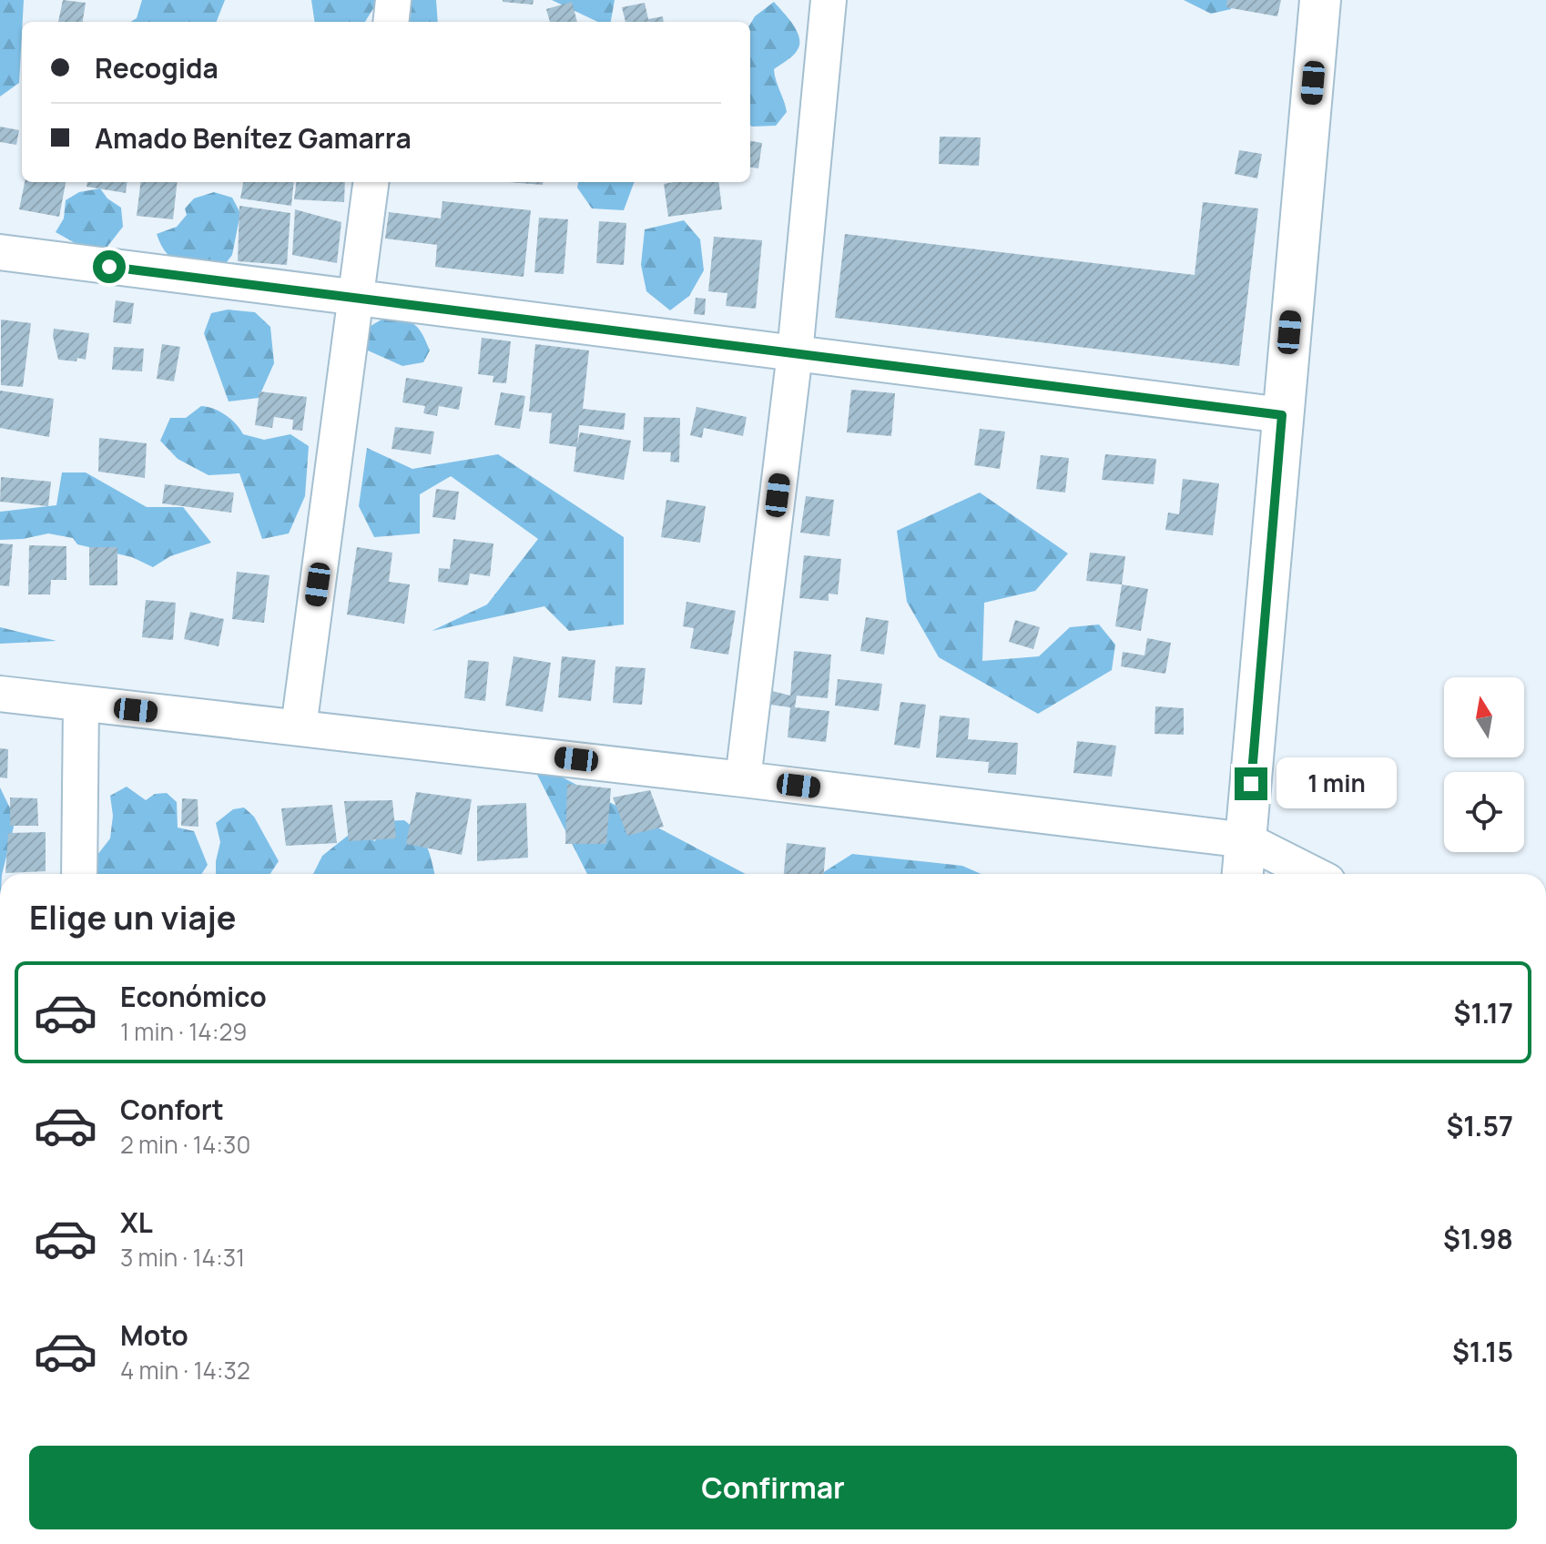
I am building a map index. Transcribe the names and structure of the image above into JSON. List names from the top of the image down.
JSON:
{
  "north": "top",
  "page": {
    "banner": ["Recogida", "Amado Benítez Gamarra"],
    "bubble": "1 min",
    "heading": "Elige un viaje",
    "list": [
      {
        "name": "Económico",
        "note": "1 min · 14:29",
        "value": "$1.17"
      },
      {
        "name": "Confort",
        "note": "2 min · 14:30",
        "value": "$1.57"
      },
      {
        "name": "XL",
        "note": "3 min · 14:31",
        "value": "$1.98"
      },
      {
        "name": "Moto",
        "note": "4 min · 14:32",
        "value": "$1.15"
      }
    ],
    "buttons": "Confirmar"
  }
}
